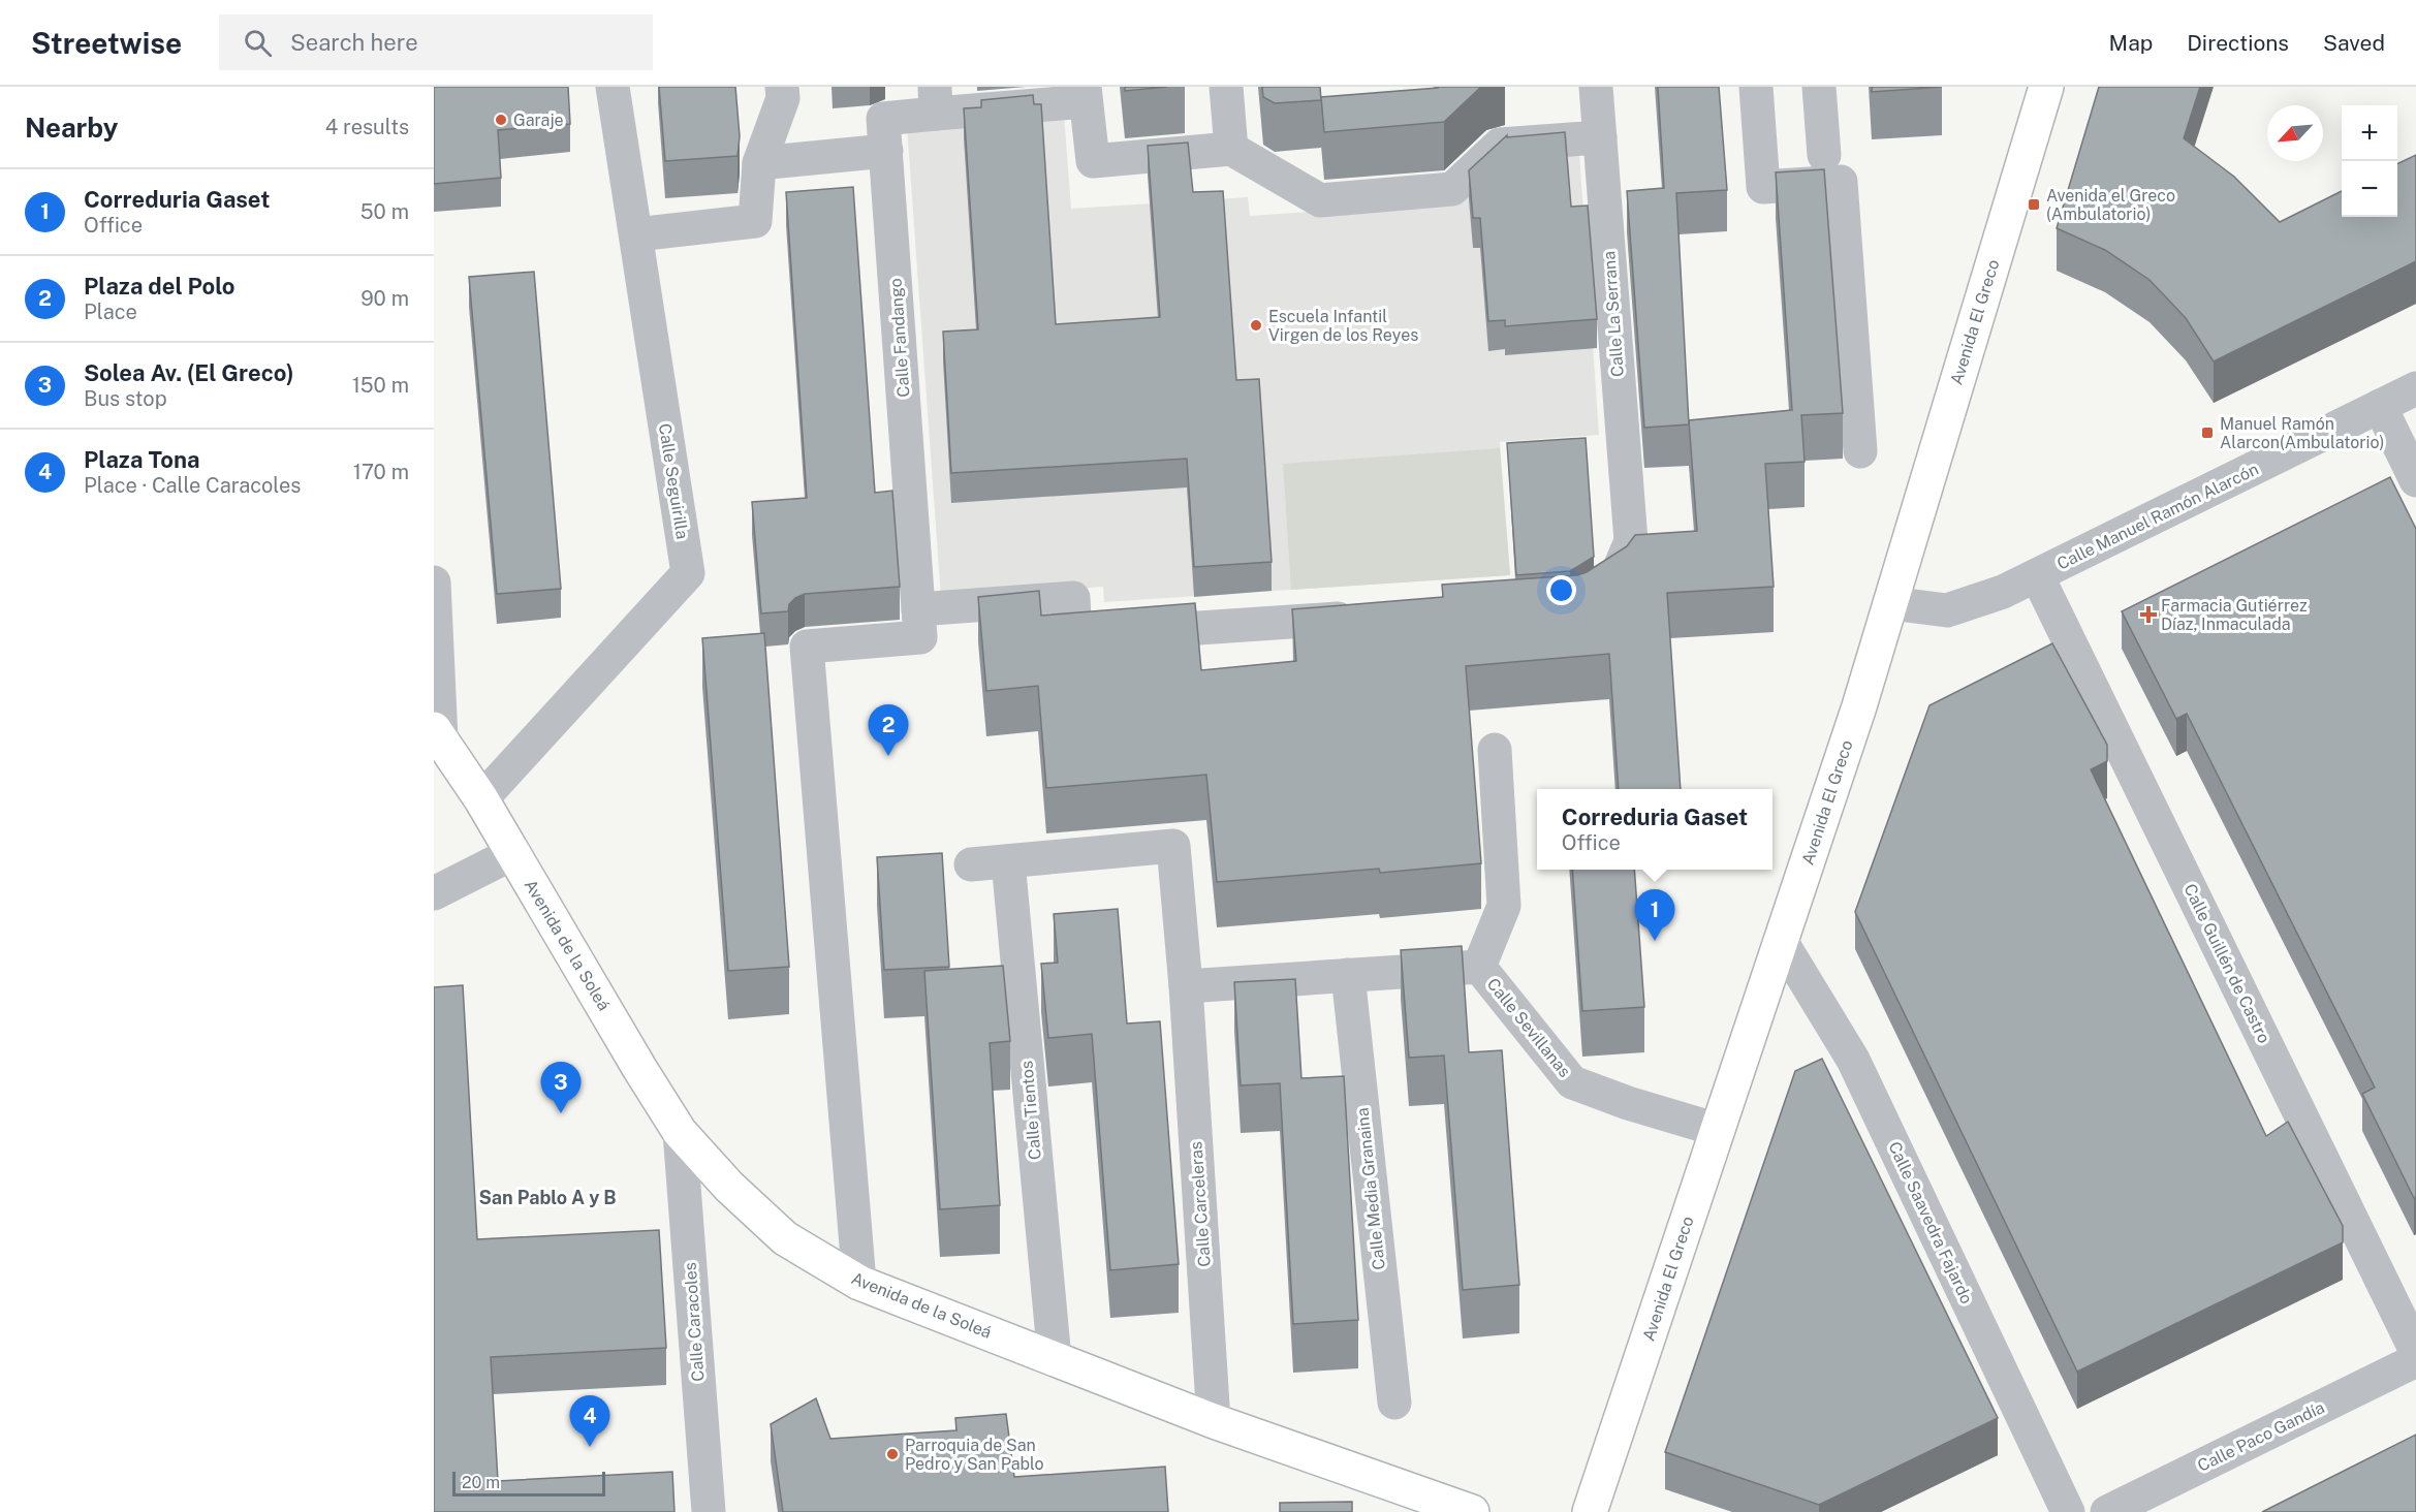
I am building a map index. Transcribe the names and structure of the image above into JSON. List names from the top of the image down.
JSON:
{
  "streets": {
    "main road": ["Avenida El Greco", "Avenida de la Soleá"],
    "street": [
      "Calle La Serrana",
      "Calle Fandango",
      "Calle Seguirilla",
      "Calle Manuel Ramón Alarcón",
      "Calle Guillén de Castro",
      "Calle Sevillanas",
      "Calle Tientos",
      "Calle Media Granaina",
      "Calle Carceleras",
      "Calle Saavedra Fajardo",
      "Calle Caracoles",
      "Calle Paco Gandía"
    ]
  },
  "crossings": [
    ["Avenida El Greco", "Calle Manuel Ramón Alarcón"],
    ["Avenida El Greco", "Calle Sevillanas"],
    ["Avenida El Greco", "Calle Saavedra Fajardo"],
    ["Calle Seguirilla", "Avenida de la Soleá"],
    ["Calle Manuel Ramón Alarcón", "Calle Guillén de Castro"],
    ["Avenida de la Soleá", "Calle Tientos"],
    ["Avenida de la Soleá", "Calle Carceleras"],
    ["Avenida de la Soleá", "Calle Caracoles"],
    ["Calle Sevillanas", "Calle Media Granaina"],
    ["Calle Sevillanas", "Calle Carceleras"],
    ["Calle Tientos", "Calle Carceleras"]
  ],
  "districts": ["San Pablo A y B"],
  "places": {
    "other": ["Garaje", "Escuela Infantil Virgen de los Reyes", "Parroquia de San Pedro y San Pablo"],
    "transit": ["Avenida el Greco (Ambulatorio)", "Manuel Ramón Alarcon(Ambulatorio)"],
    "health": ["Farmacia Gutiérrez Díaz, Inmaculada"]
  },
  "scale_bar": "20 m",
  "north": "bottom left",
  "page": {
    "header": "Streetwise",
    "search": "Search here",
    "nav": ["Map", "Directions", "Saved"],
    "heading": ["Nearby", "4 results"],
    "map_buttons": ["+", "−"],
    "list": [
      {
        "mark": "1",
        "name": "Correduria Gaset",
        "note": "Office",
        "value": "50 m"
      },
      {
        "mark": "2",
        "name": "Plaza del Polo",
        "note": "Place",
        "value": "90 m"
      },
      {
        "mark": "3",
        "name": "Solea Av. (El Greco)",
        "note": "Bus stop",
        "value": "150 m"
      },
      {
        "mark": "4",
        "name": "Plaza Tona",
        "note": "Place · Calle Caracoles",
        "value": "170 m"
      }
    ],
    "pins": [
      "2",
      "1",
      "3",
      "4"
    ],
    "popup": ["Correduria Gaset", "Office"],
    "scale": "20 m"
  }
}
